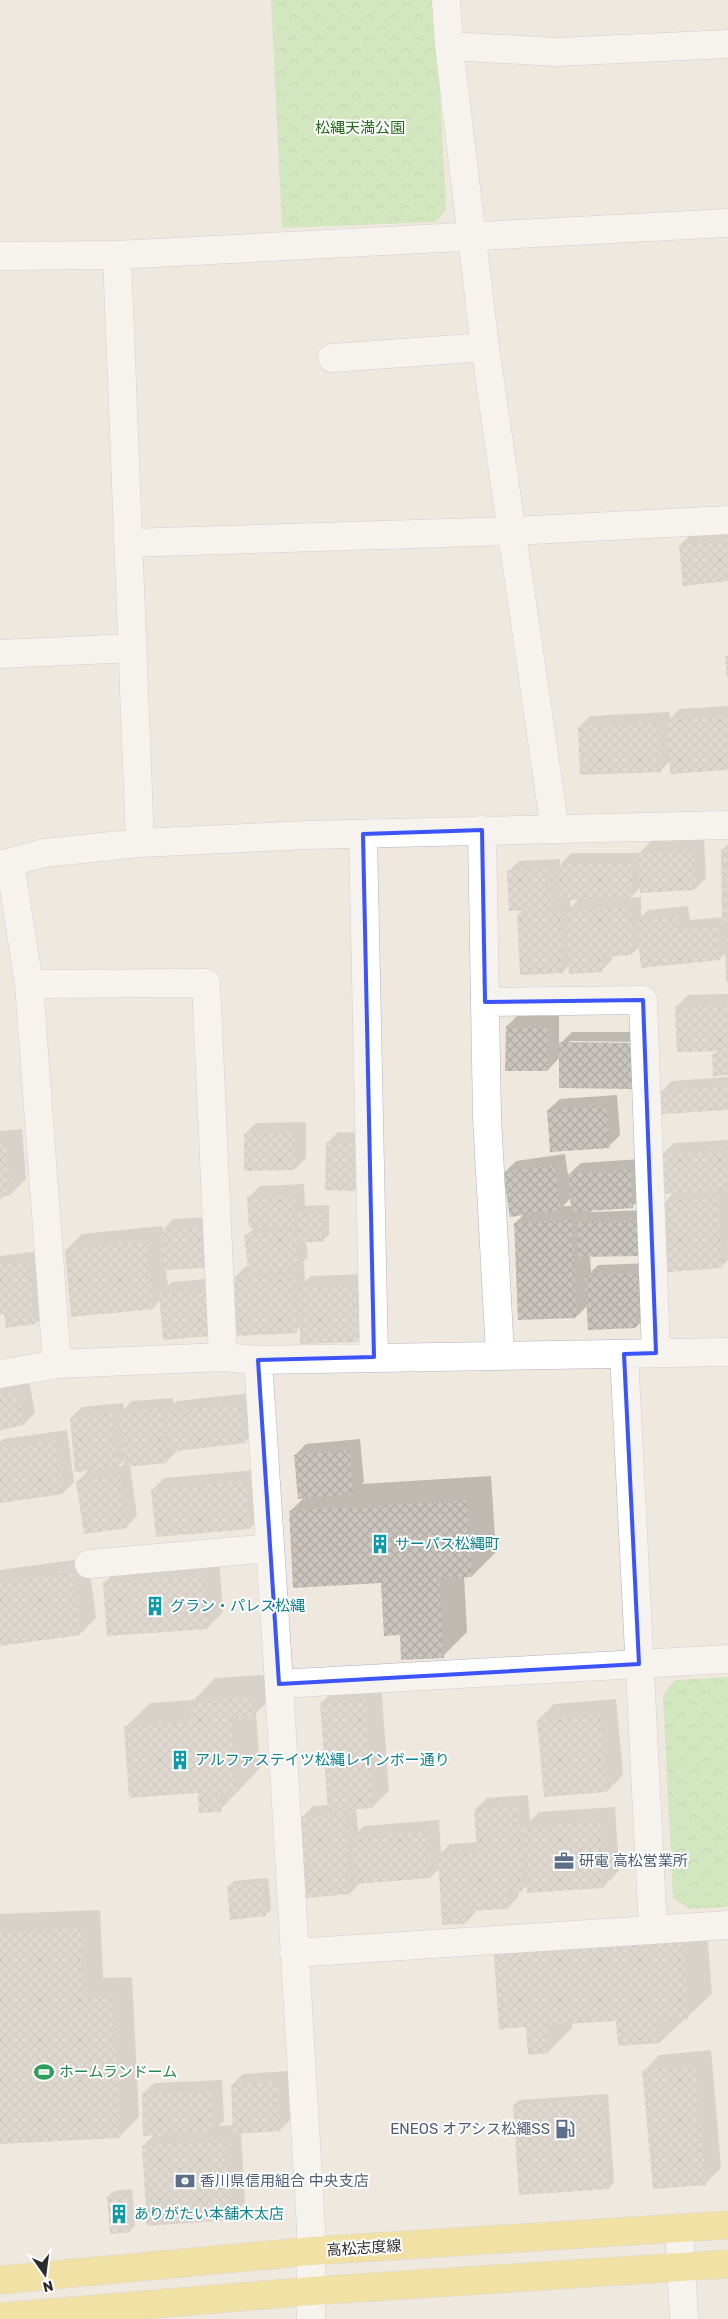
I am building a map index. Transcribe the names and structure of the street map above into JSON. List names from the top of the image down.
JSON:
{
  "streets": {
    "main road": ["高松志度線"]
  },
  "parks": ["松縄天満公園"],
  "places": {
    "building": [
      "サーパス松縄町",
      "グラン・パレス松縄",
      "アルファステイツ松縄レインボー通り",
      "ありがたい本舗木太店"
    ],
    "office": ["研電 高松営業所"],
    "sports": ["ホームランドーム"],
    "fuel station": ["ENEOS オアシス松繩SS"],
    "bank": ["香川県信用組合 中央支店"]
  },
  "north": "bottom"
}
